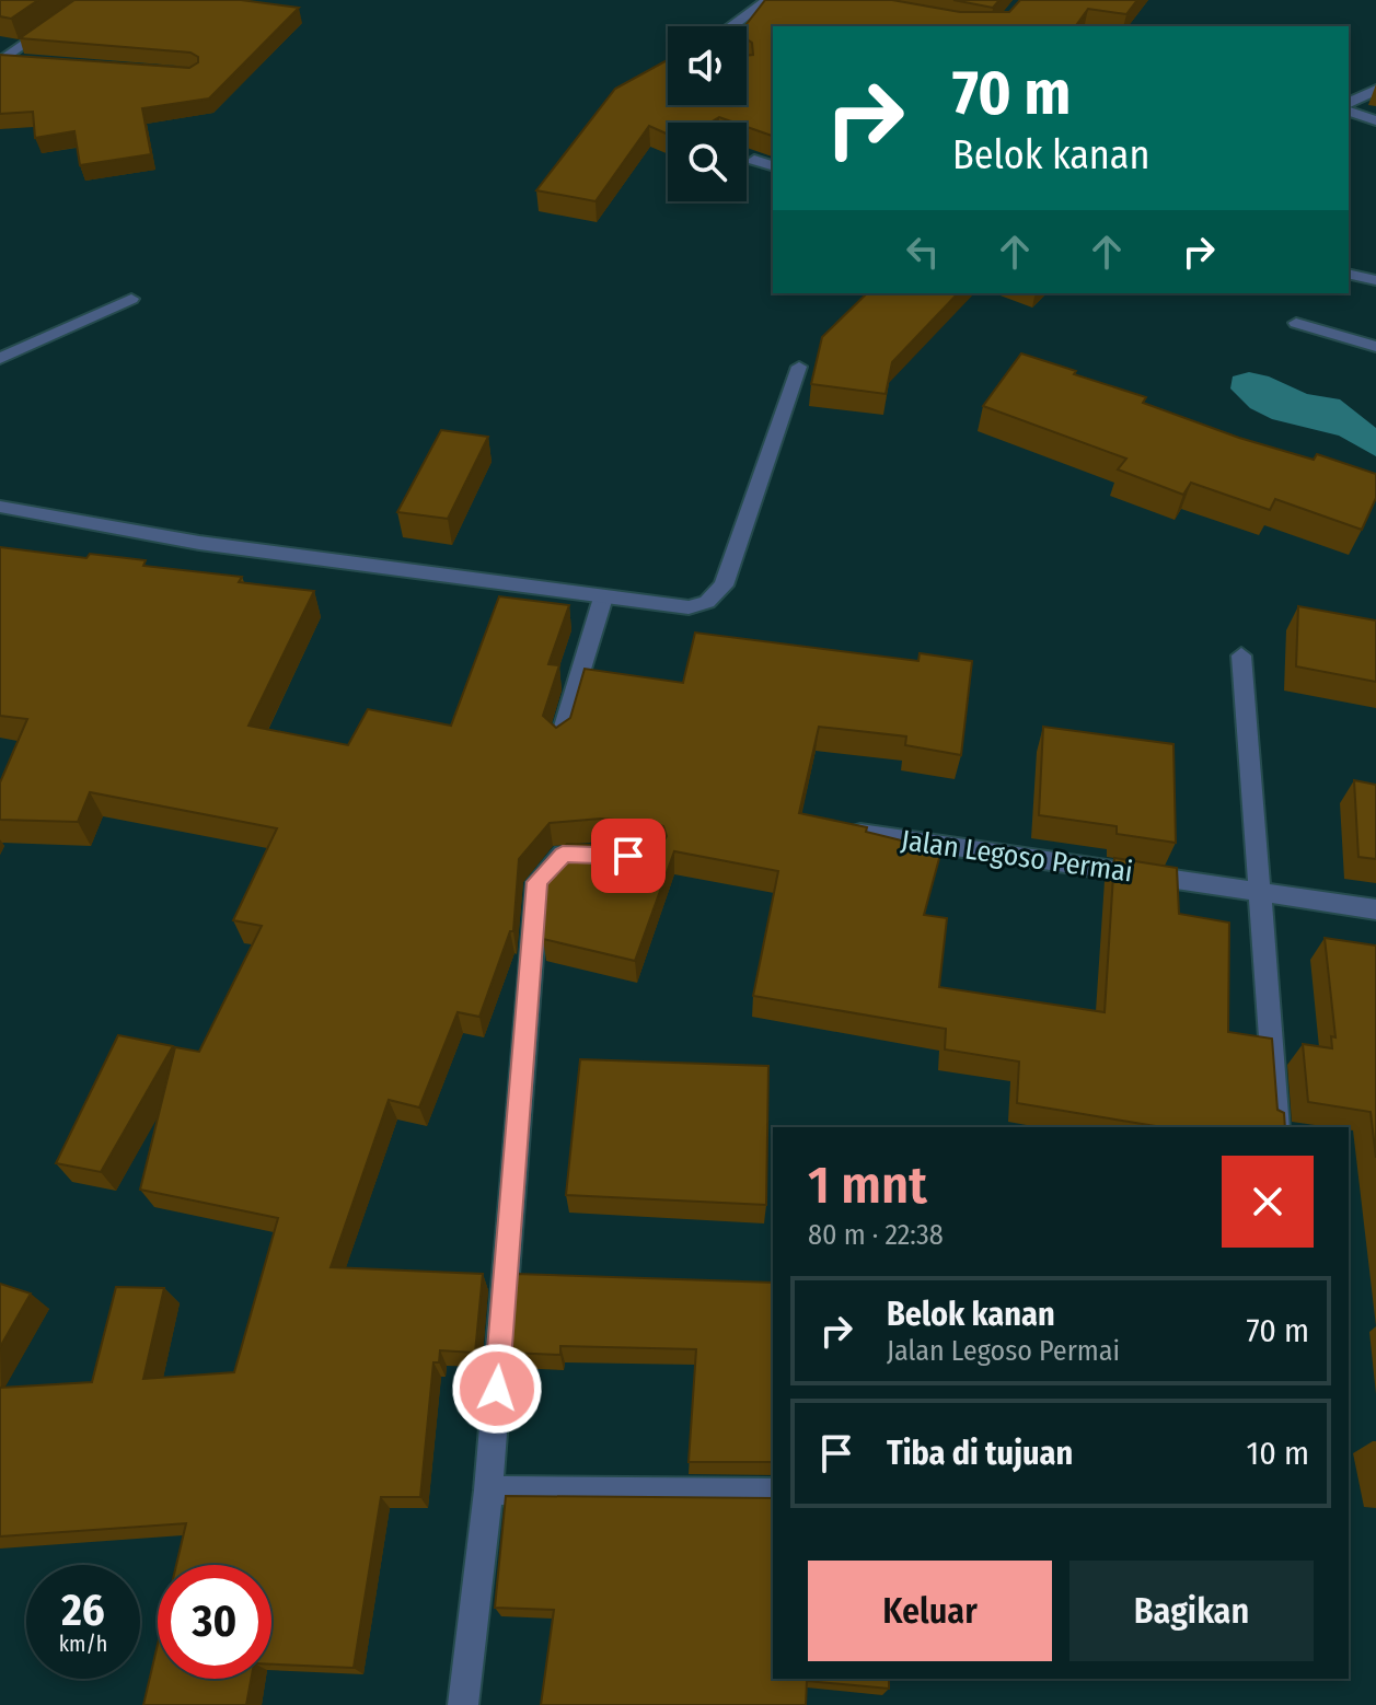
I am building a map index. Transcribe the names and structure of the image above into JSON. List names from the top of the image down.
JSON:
{
  "streets": {
    "street": ["Jalan Legoso Permai"]
  },
  "page": {
    "turn": ["70 m", "Belok kanan"],
    "heading": ["1 mnt", "80 m · 22:38"],
    "list": [
      {
        "name": "Belok kanan",
        "note": "Jalan Legoso Permai",
        "value": "70 m"
      },
      {
        "name": "Tiba di tujuan",
        "value": "10 m"
      }
    ],
    "buttons": ["Keluar", "Bagikan"],
    "speed": "26 km/h",
    "limit": "30"
  }
}
